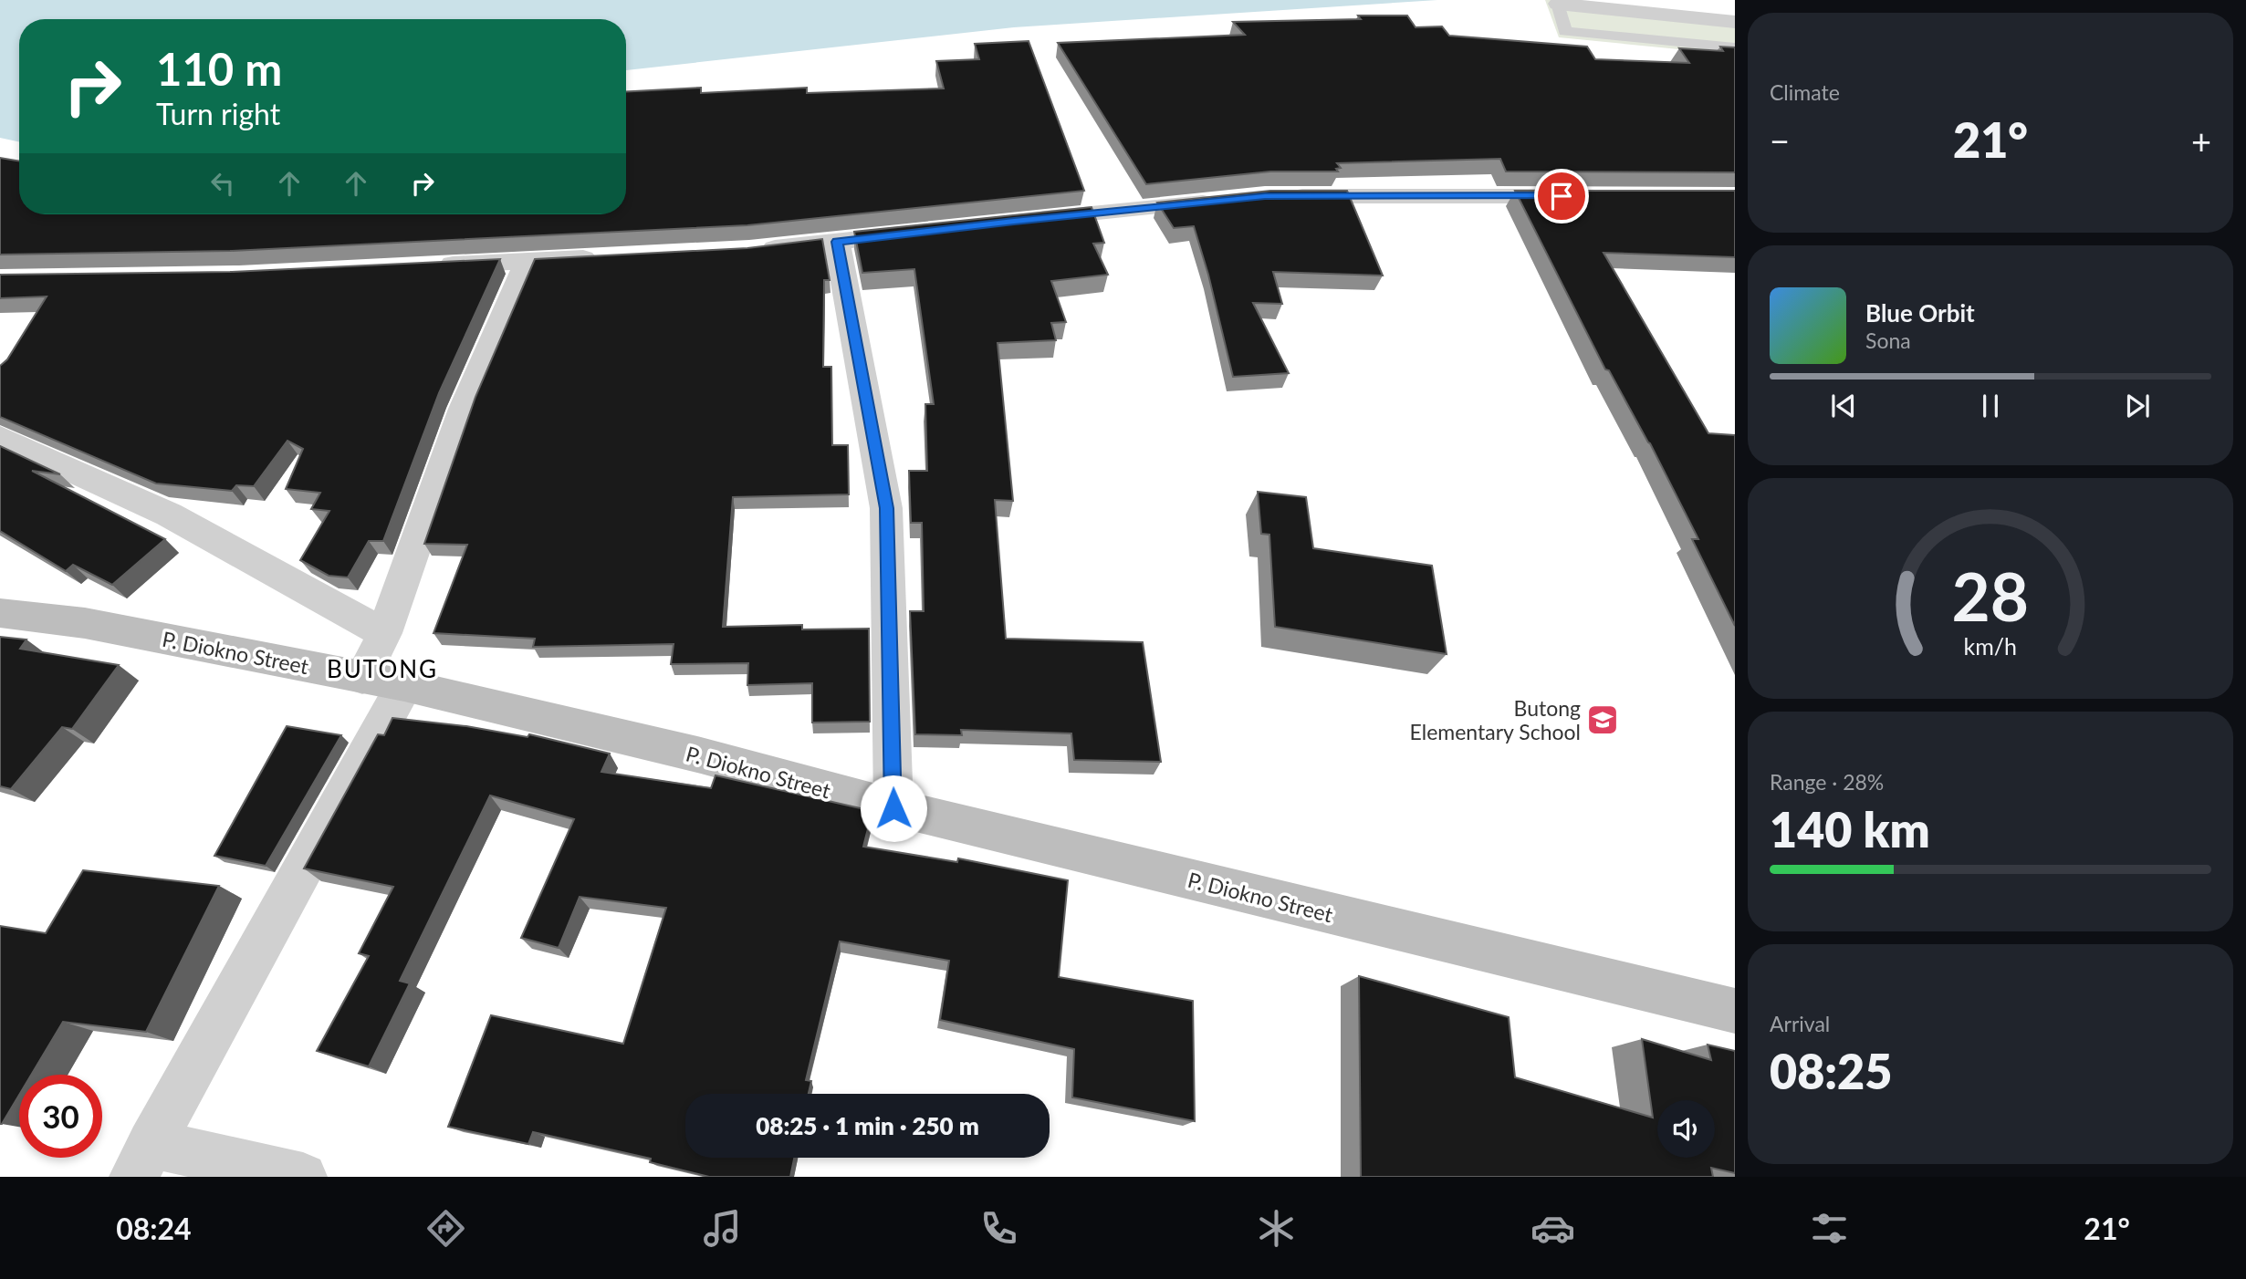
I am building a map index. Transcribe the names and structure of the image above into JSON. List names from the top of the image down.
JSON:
{
  "streets": {
    "main road": ["P. Diokno Street"]
  },
  "districts": ["BUTONG"],
  "places": {
    "school or university": ["Butong Elementary School"]
  },
  "page": {
    "tile": [
      "Climate",
      ["Range · 28%", "140 km"],
      ["Arrival", "08:25"]
    ],
    "turn": ["110 m", "Turn right"],
    "heat": ["−", "21°", "+"],
    "song": ["Blue Orbit", "Sona"],
    "limit": "30",
    "trip": "08:25 · 1 min · 250 m",
    "tabs": ["08:24", "21°"],
    "gauge": ["28", "km/h"]
  }
}
